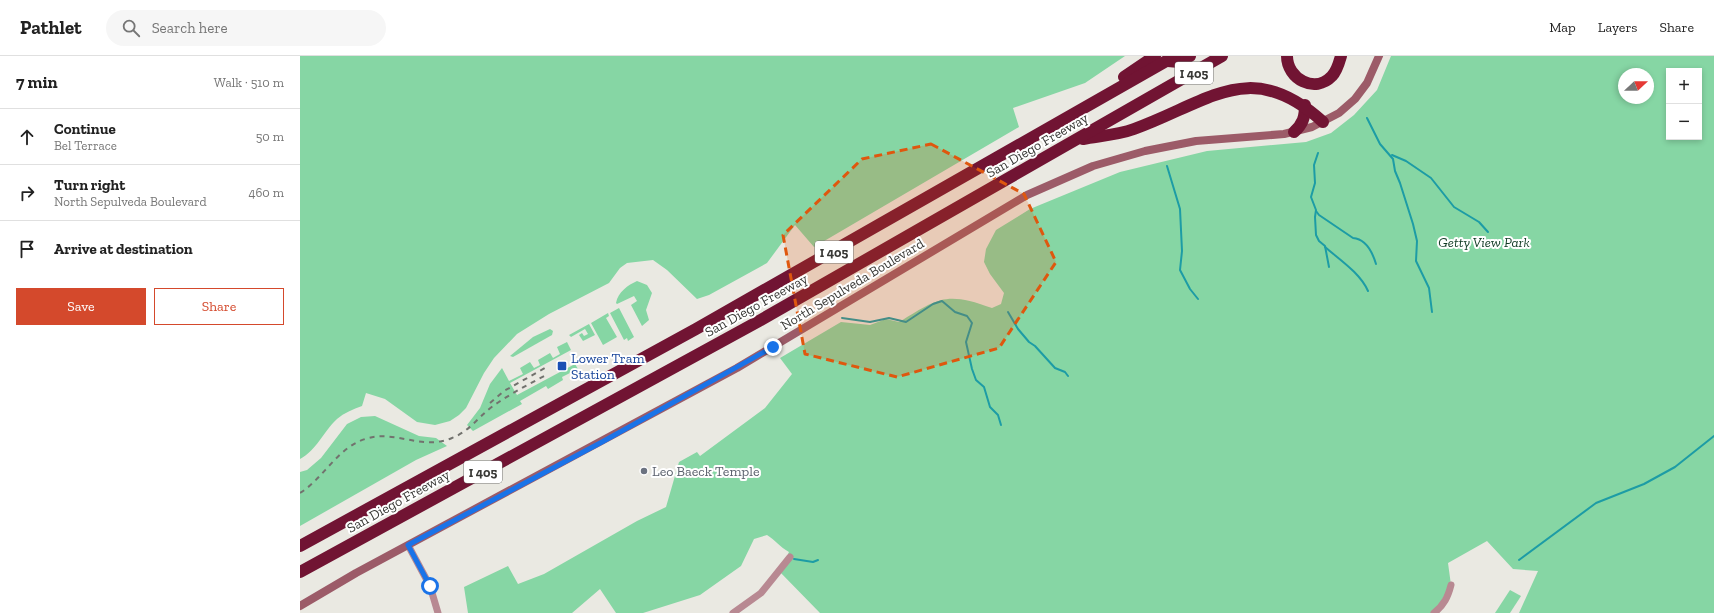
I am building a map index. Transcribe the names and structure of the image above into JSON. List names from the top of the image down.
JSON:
{
  "streets": {
    "highway": ["I 405", "San Diego Freeway"],
    "main road": ["North Sepulveda Boulevard"]
  },
  "parks": ["Getty View Park"],
  "places": {
    "transit": ["Lower Tram Station"],
    "other": ["Leo Baeck Temple"]
  },
  "north": "right",
  "page": {
    "header": "Pathlet",
    "search": "Search here",
    "nav": ["Map", "Layers", "Share"],
    "heading": ["7 min", "Walk · 510 m"],
    "map_buttons": ["+", "−"],
    "list": [
      ["Continue", "Bel Terrace", "50 m"],
      ["Turn right", "North Sepulveda Boulevard", "460 m"],
      "Arrive at destination"
    ],
    "buttons": ["Save", "Share"]
  }
}
